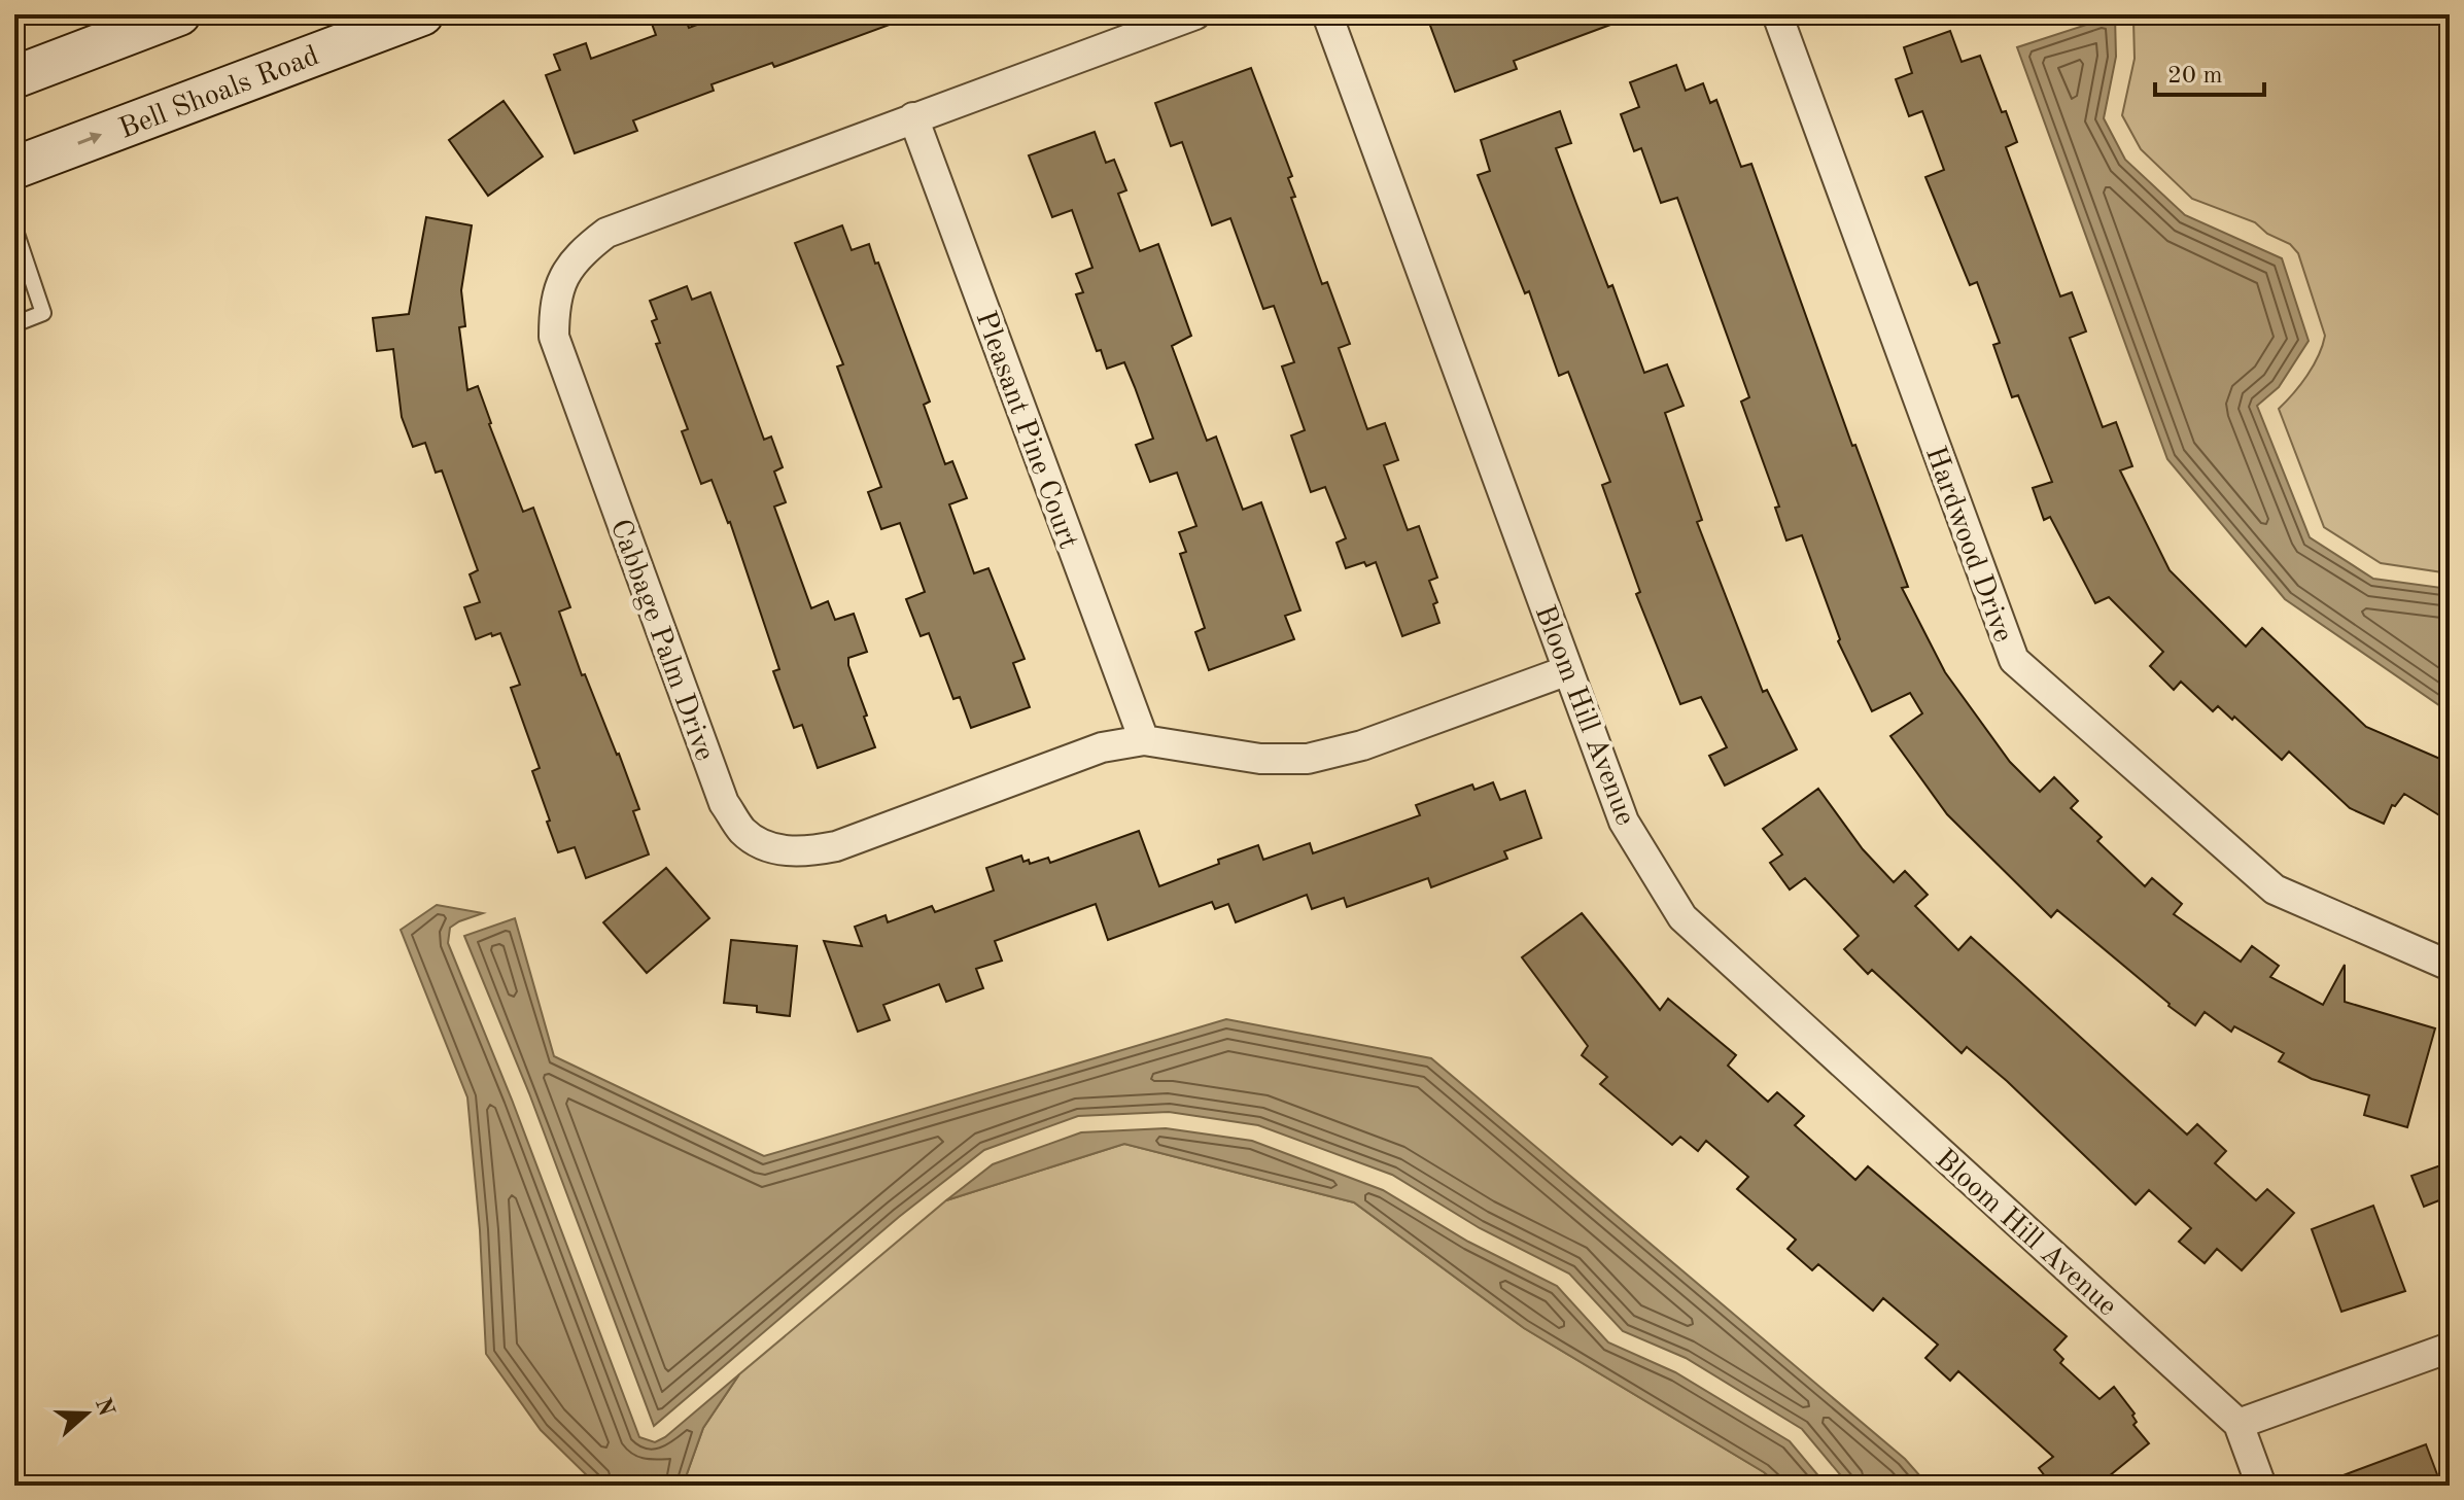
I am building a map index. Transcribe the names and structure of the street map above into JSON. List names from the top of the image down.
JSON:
{
  "streets": {
    "main road": ["Bell Shoals Road"],
    "street": [
      "Pleasant Pine Court",
      "Hardwood Drive",
      "Cabbage Palm Drive",
      "Bloom Hill Avenue"
    ]
  },
  "crossings": [
    ["Pleasant Pine Court", "Cabbage Palm Drive"],
    ["Cabbage Palm Drive", "Bloom Hill Avenue"]
  ],
  "scale_bar": "20 m",
  "north": "right"
}
